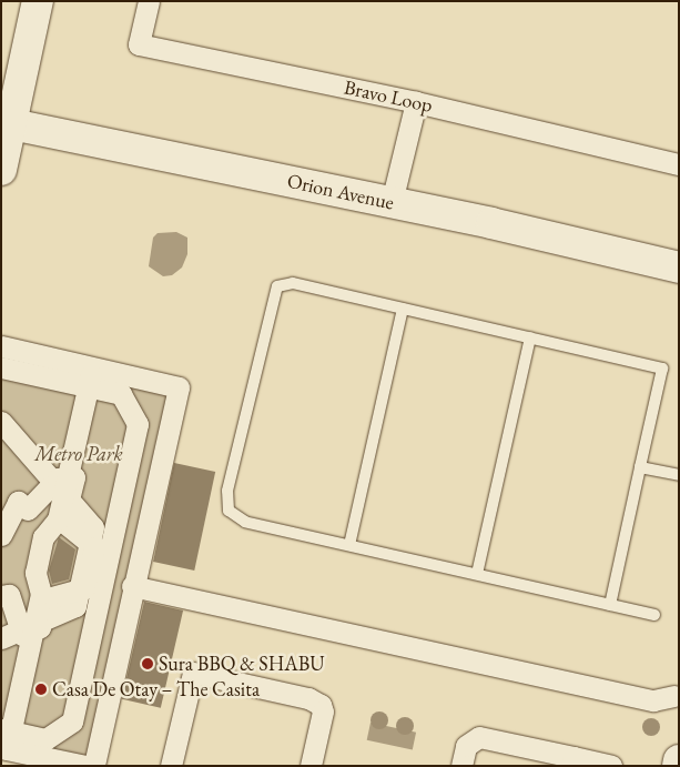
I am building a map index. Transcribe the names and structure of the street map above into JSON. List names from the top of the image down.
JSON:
{
  "streets": {
    "street": ["Bravo Loop", "Orion Avenue"]
  },
  "parks": ["Metro Park"],
  "places": ["Sura BBQ & SHABU", "Casa De Otay – The Casita"]
}
